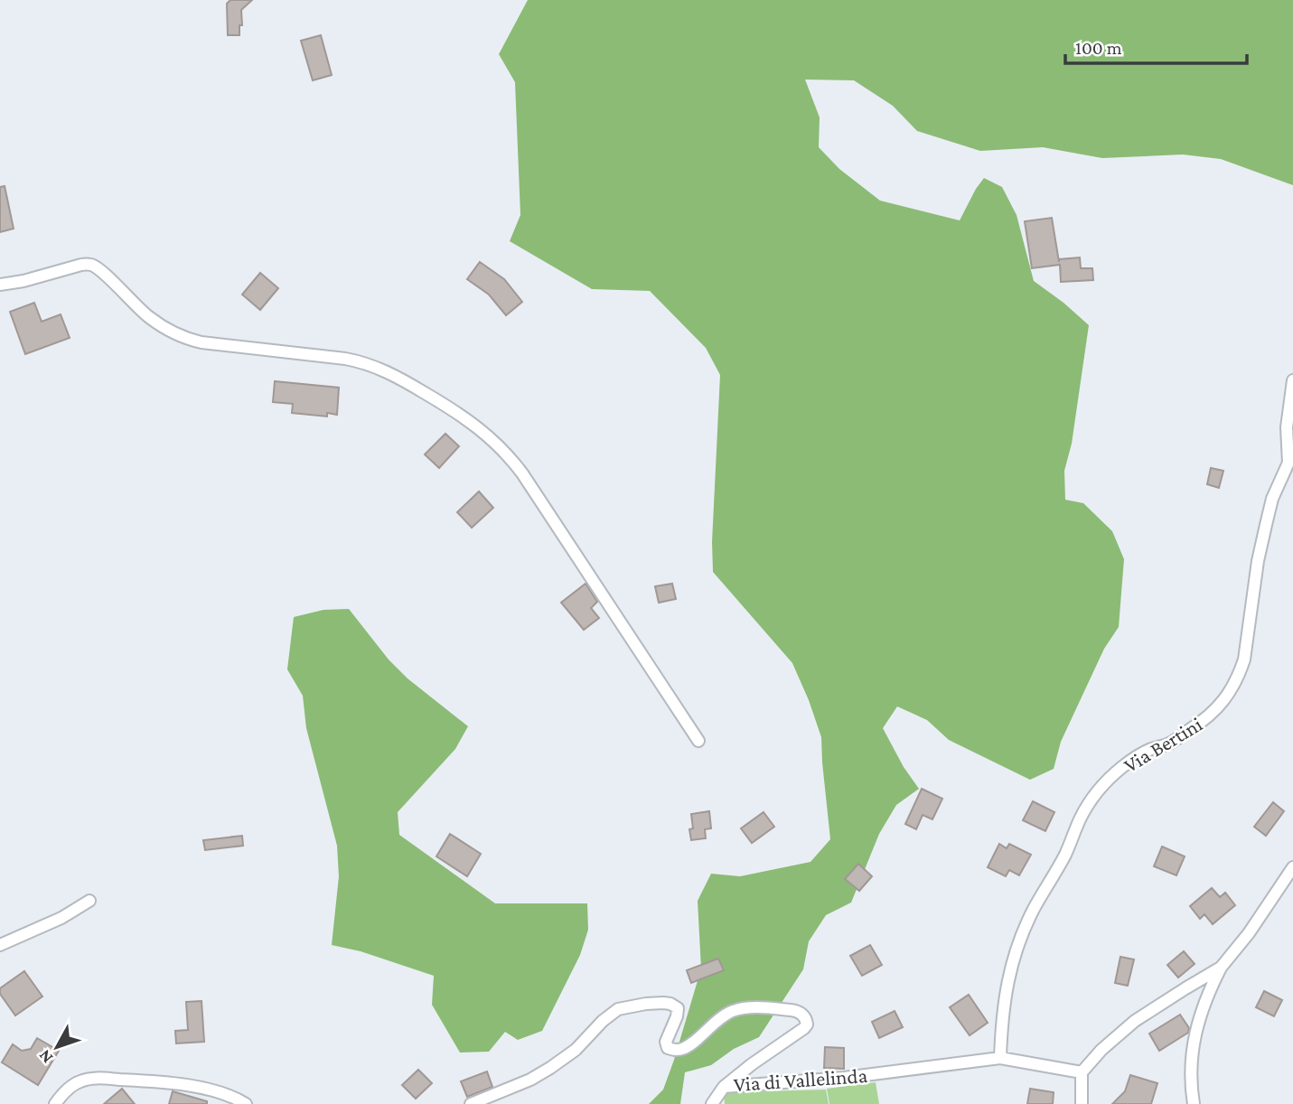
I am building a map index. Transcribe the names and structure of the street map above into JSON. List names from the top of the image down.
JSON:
{
  "streets": {
    "street": ["Via Bertini", "Via di Vallelinda"]
  },
  "crossings": [
    ["Via Bertini", "Via di Vallelinda"]
  ],
  "scale_bar": "100 m",
  "north": "bottom left"
}
